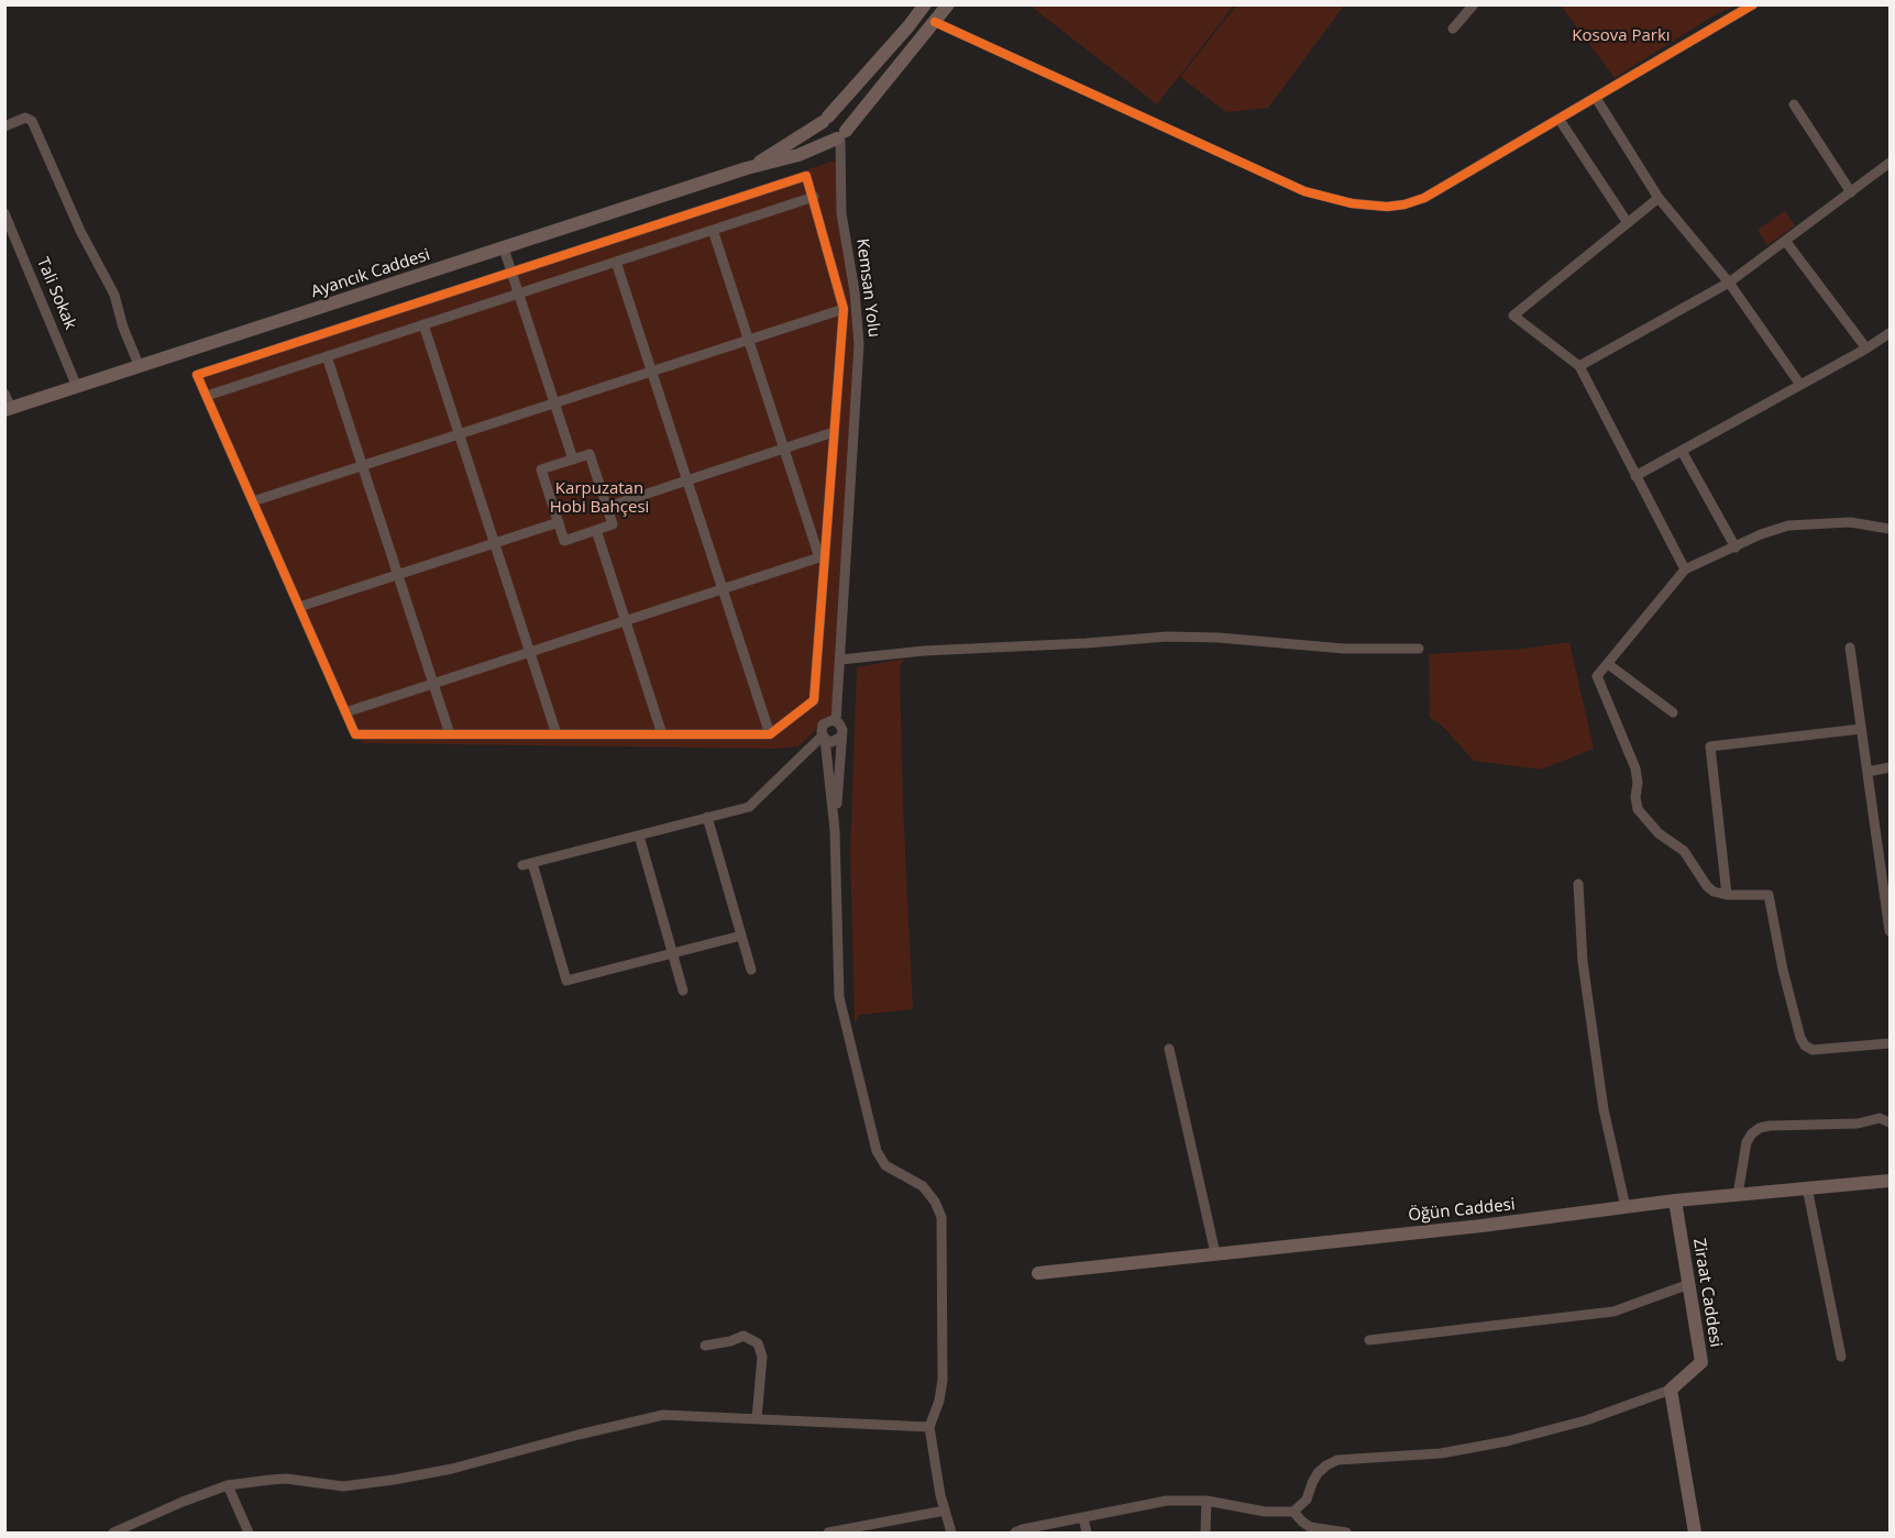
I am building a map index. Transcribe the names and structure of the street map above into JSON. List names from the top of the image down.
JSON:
{
  "streets": {
    "street": [
      "Ayancık Caddesi",
      "Kemsan Yolu",
      "Tali Sokak",
      "Öğün Caddesi",
      "Ziraat Caddesi"
    ]
  },
  "crossings": [
    ["Ayancık Caddesi", "Kemsan Yolu"],
    ["Ayancık Caddesi", "Tali Sokak"],
    ["Öğün Caddesi", "Ziraat Caddesi"]
  ],
  "parks": ["Kosova Parkı", "Karpuzatan Hobi Bahçesi"]
}
